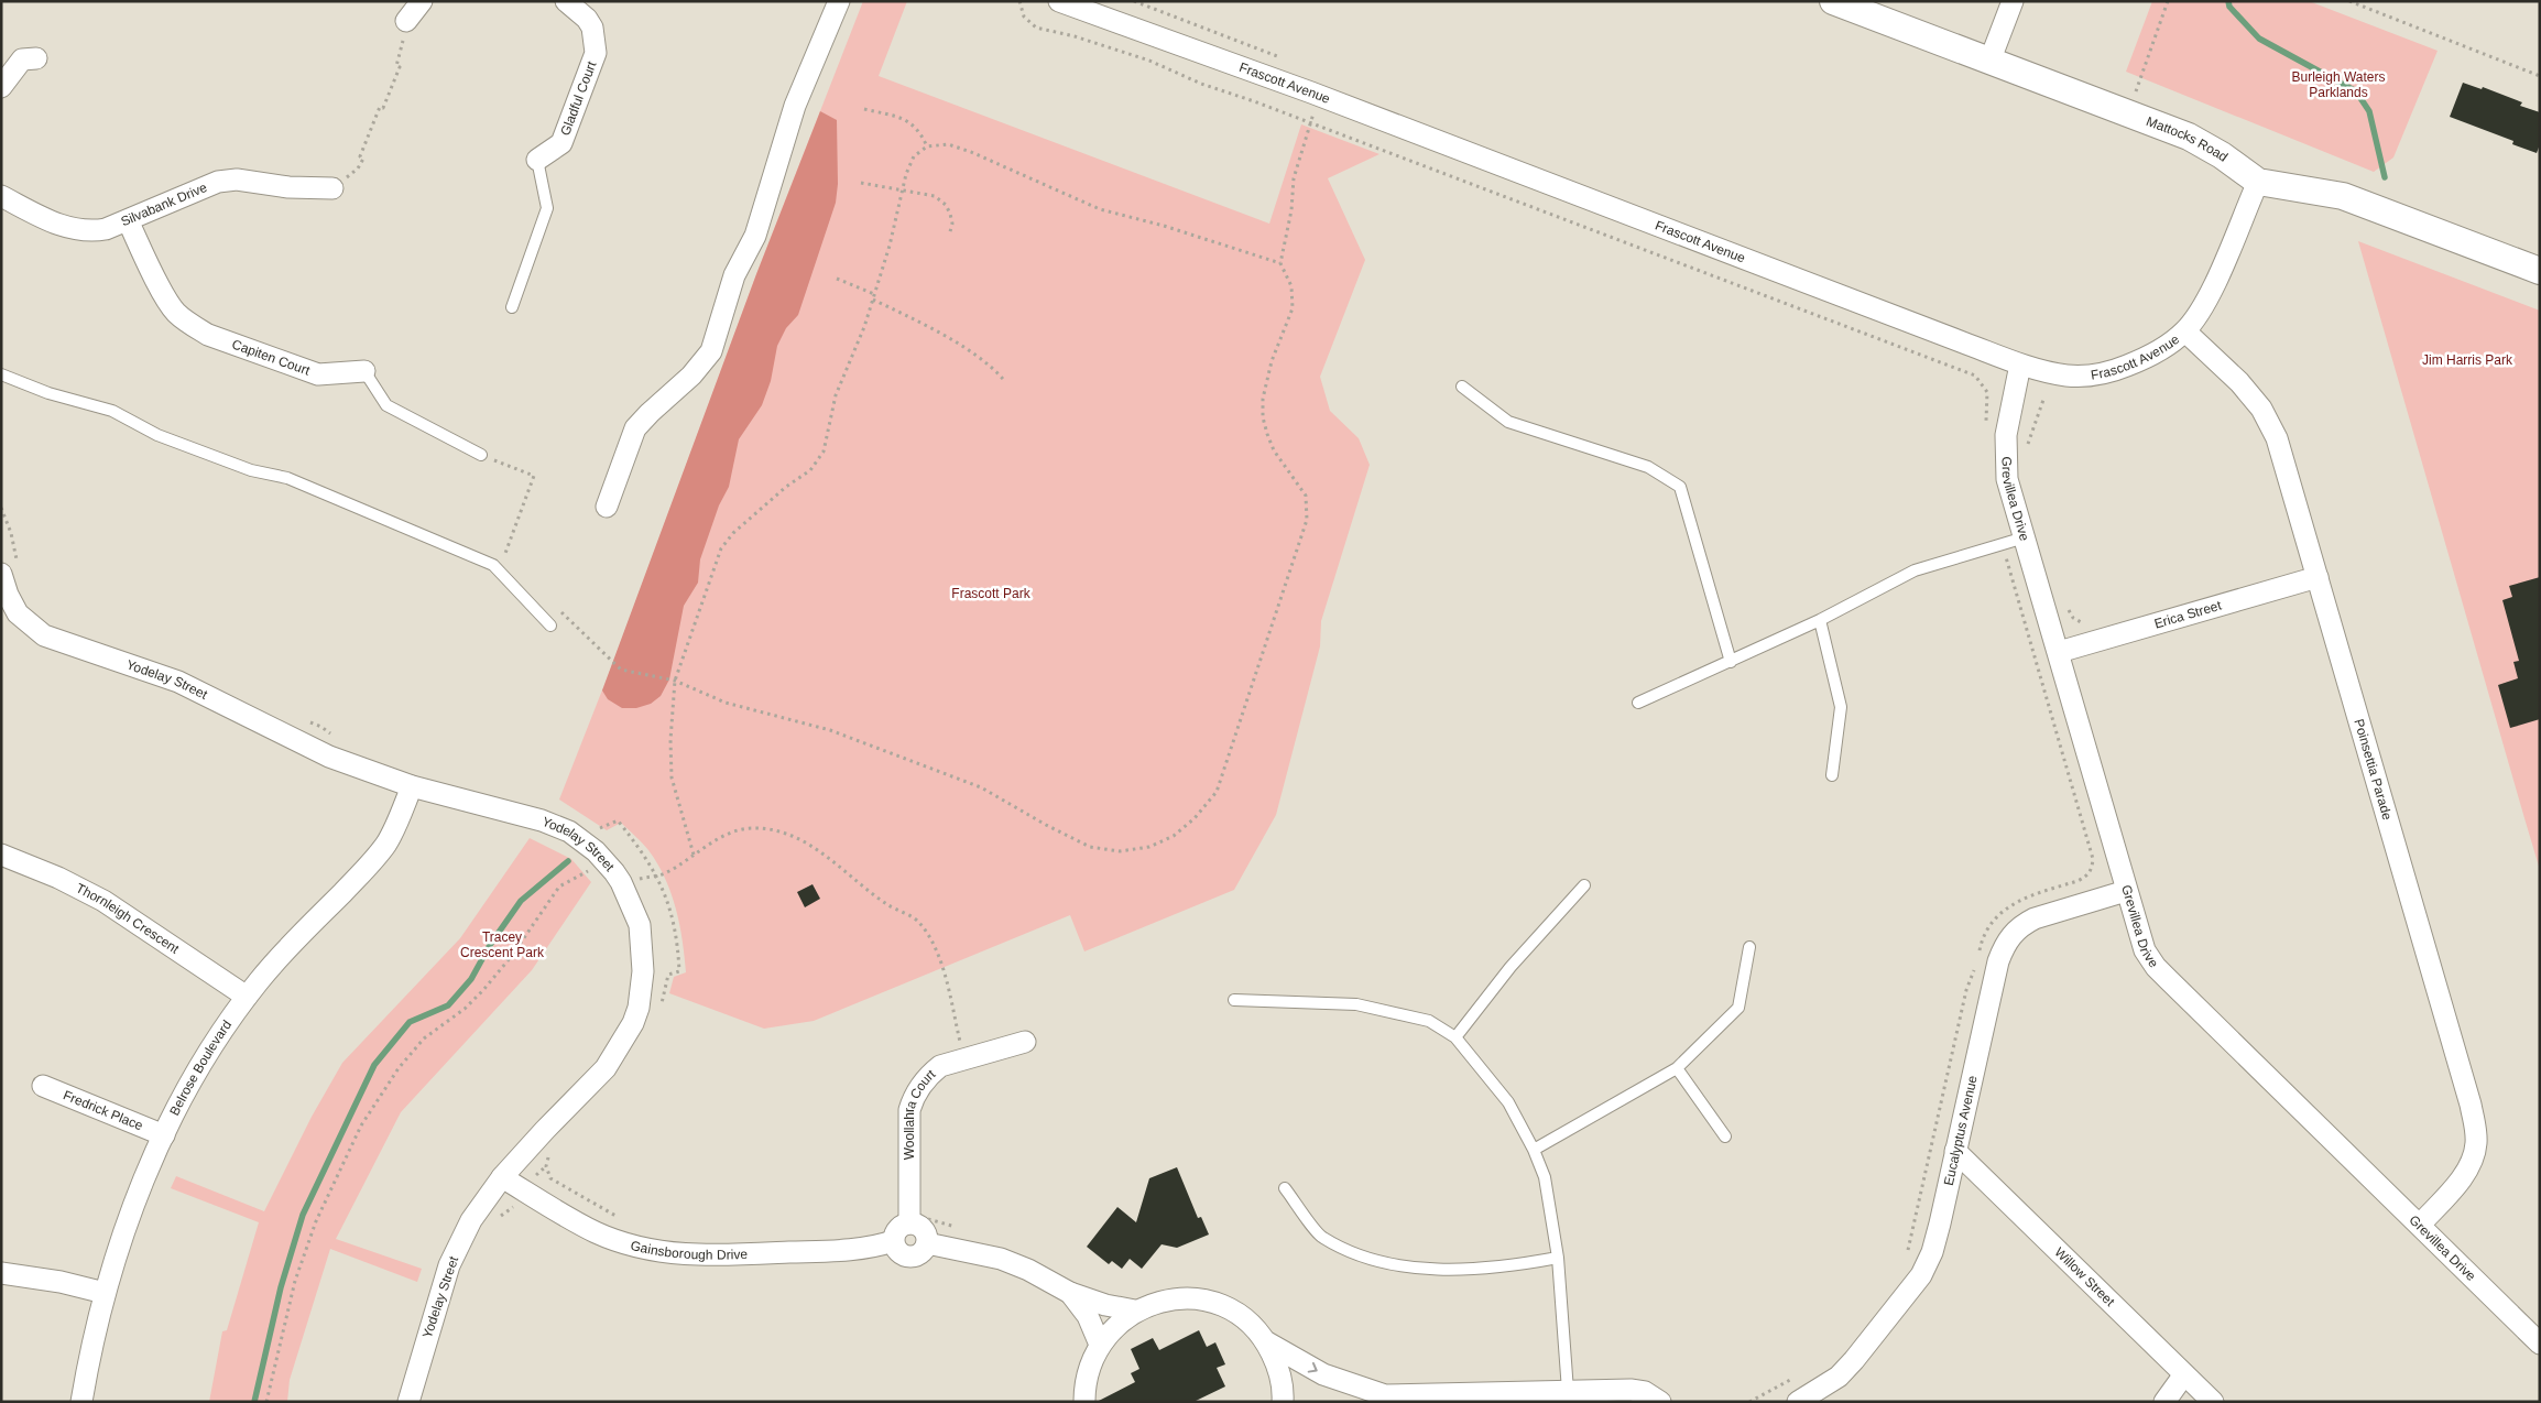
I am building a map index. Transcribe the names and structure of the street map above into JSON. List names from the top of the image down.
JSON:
{
  "streets": {
    "street": [
      "Frascott Avenue",
      "Gladful Court",
      "Mattocks Road",
      "Silvabank Drive",
      "Capiten Court",
      "Grevillea Drive",
      "Erica Street",
      "Yodelay Street",
      "Poinsettia Parade",
      "Thornleigh Crescent",
      "Belrose Boulevard",
      "Fredrick Place",
      "Woollahra Court",
      "Eucalyptus Avenue",
      "Gainsborough Drive",
      "Willow Street"
    ]
  },
  "crossings": [
    ["Frascott Avenue", "Mattocks Road"],
    ["Frascott Avenue", "Grevillea Drive"],
    ["Frascott Avenue", "Poinsettia Parade"],
    ["Silvabank Drive", "Capiten Court"],
    ["Grevillea Drive", "Erica Street"],
    ["Grevillea Drive", "Poinsettia Parade"],
    ["Grevillea Drive", "Eucalyptus Avenue"],
    ["Erica Street", "Poinsettia Parade"],
    ["Yodelay Street", "Belrose Boulevard"],
    ["Yodelay Street", "Gainsborough Drive"],
    ["Thornleigh Crescent", "Belrose Boulevard"],
    ["Belrose Boulevard", "Fredrick Place"],
    ["Woollahra Court", "Gainsborough Drive"],
    ["Eucalyptus Avenue", "Willow Street"]
  ],
  "parks": [
    "Burleigh Waters Parklands",
    "Jim Harris Park",
    "Frascott Park",
    "Tracey Crescent Park"
  ]
}
